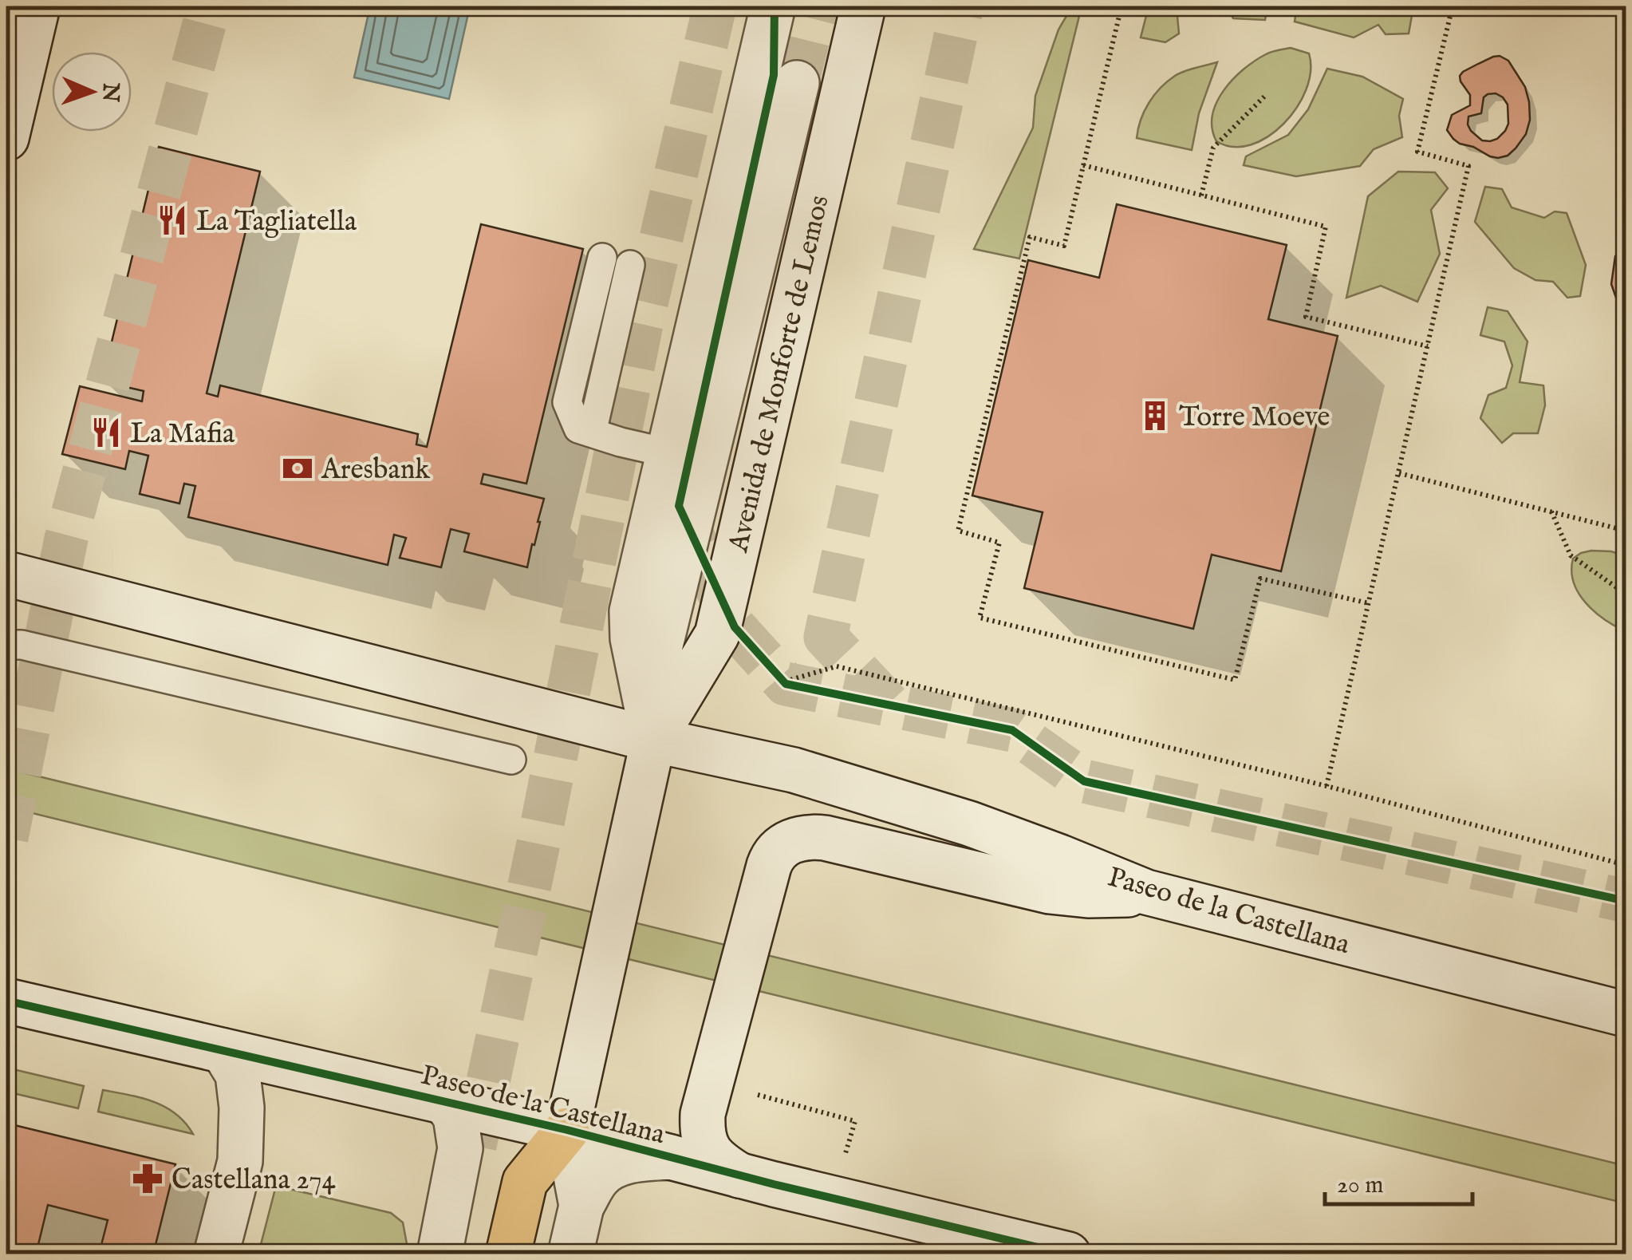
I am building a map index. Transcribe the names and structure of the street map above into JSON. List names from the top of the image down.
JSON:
{
  "streets": {
    "main road": ["Avenida de Monforte de Lemos", "Paseo de la Castellana"]
  },
  "crossings": [
    ["Avenida de Monforte de Lemos", "Paseo de la Castellana"]
  ],
  "places": {
    "restaurant": ["La Tagliatella", "La Mafia"],
    "building": ["Torre Moeve"],
    "bank": ["Aresbank"],
    "pharmacy": ["Castellana 274"]
  },
  "scale_bar": "20 m",
  "north": "right"
}
